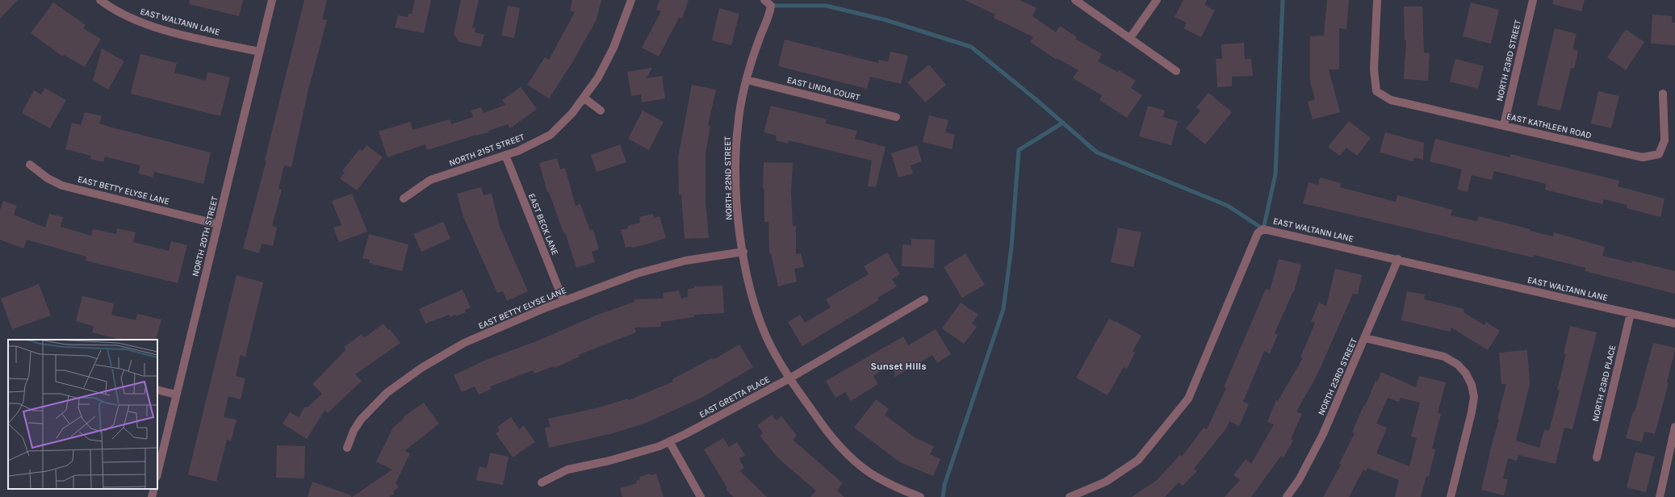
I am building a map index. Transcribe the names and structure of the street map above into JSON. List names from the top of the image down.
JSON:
{
  "streets": {
    "street": [
      "EAST WALTANN LANE",
      "NORTH 23RD STREET",
      "EAST LINDA COURT",
      "EAST KATHLEEN ROAD",
      "NORTH 21ST STREET",
      "NORTH 22ND STREET",
      "EAST BETTY ELYSE LANE",
      "EAST BECK LANE",
      "NORTH 20TH STREET",
      "NORTH 23RD PLACE",
      "EAST GRETTA PLACE"
    ]
  },
  "crossings": [
    ["EAST WALTANN LANE", "NORTH 23RD STREET"],
    ["EAST WALTANN LANE", "NORTH 20TH STREET"],
    ["EAST WALTANN LANE", "NORTH 23RD PLACE"],
    ["NORTH 23RD STREET", "EAST KATHLEEN ROAD"],
    ["EAST LINDA COURT", "NORTH 22ND STREET"],
    ["NORTH 21ST STREET", "EAST BECK LANE"],
    ["NORTH 22ND STREET", "EAST BETTY ELYSE LANE"],
    ["NORTH 22ND STREET", "EAST GRETTA PLACE"],
    ["EAST BETTY ELYSE LANE", "EAST BECK LANE"],
    ["EAST BETTY ELYSE LANE", "NORTH 20TH STREET"]
  ],
  "districts": ["Sunset Hills"]
}
